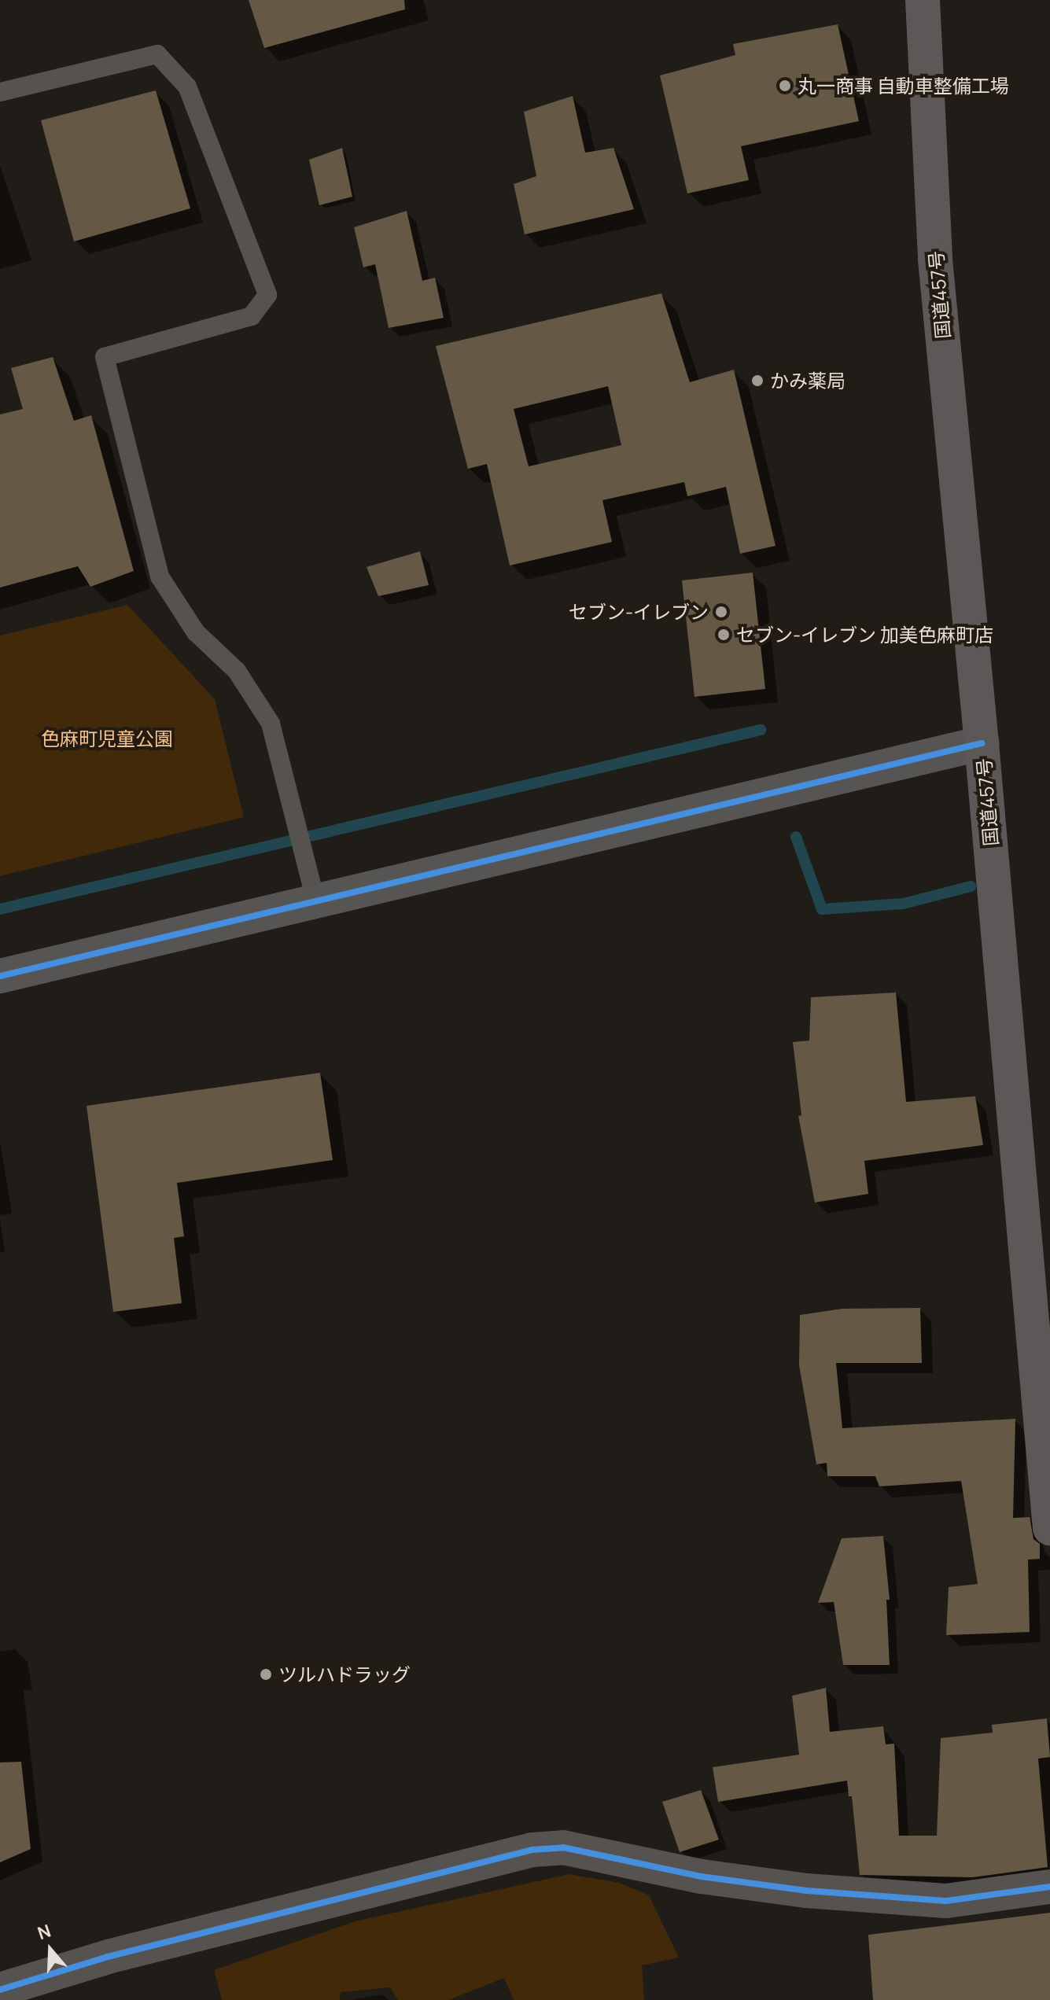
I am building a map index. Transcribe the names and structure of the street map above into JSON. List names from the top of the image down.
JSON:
{
  "streets": {
    "highway": ["国道457号"]
  },
  "parks": ["色麻町児童公園"],
  "places": [
    "丸一商事 自動車整備工場",
    "かみ薬局",
    "セブン-イレブン",
    "セブン-イレブン 加美色麻町店",
    "ツルハドラッグ"
  ],
  "north": "top"
}
